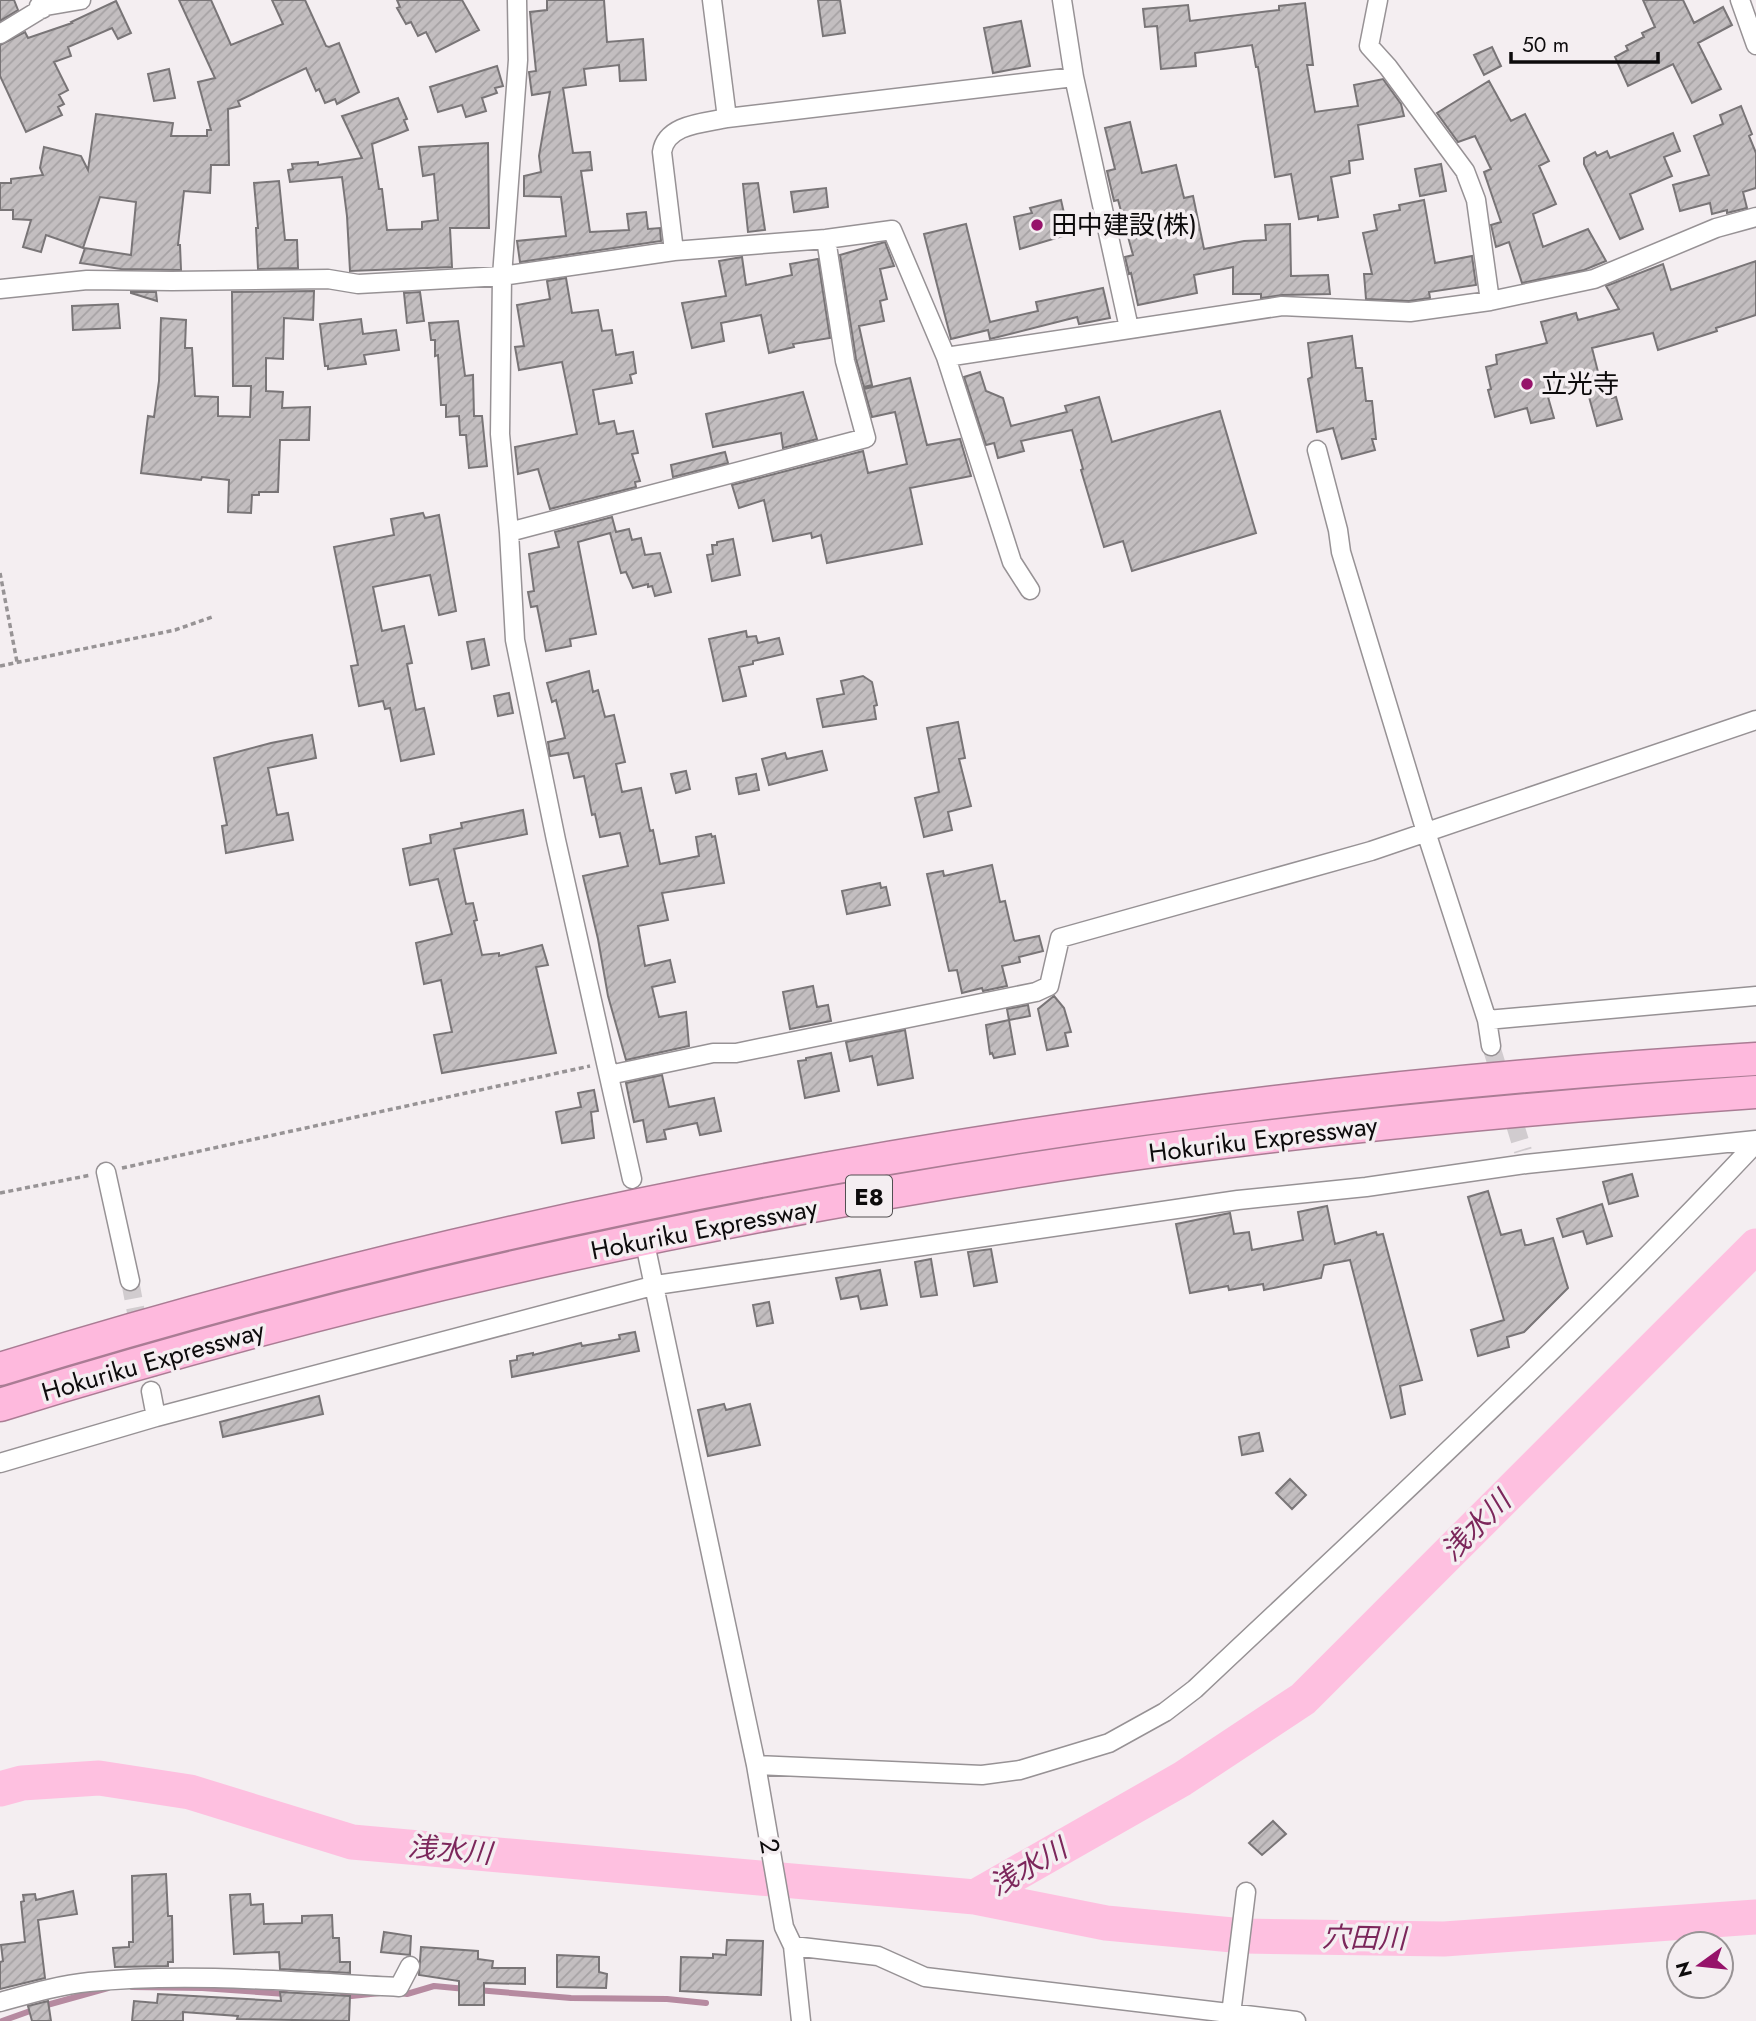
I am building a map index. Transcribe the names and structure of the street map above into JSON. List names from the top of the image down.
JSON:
{
  "streets": {
    "highway": ["Hokuriku Expressway", "E8"],
    "street": ["2"]
  },
  "water": ["浅水川", "穴田川"],
  "places": ["田中建設(株)", "立光寺"],
  "scale_bar": "50 m",
  "north": "left"
}
